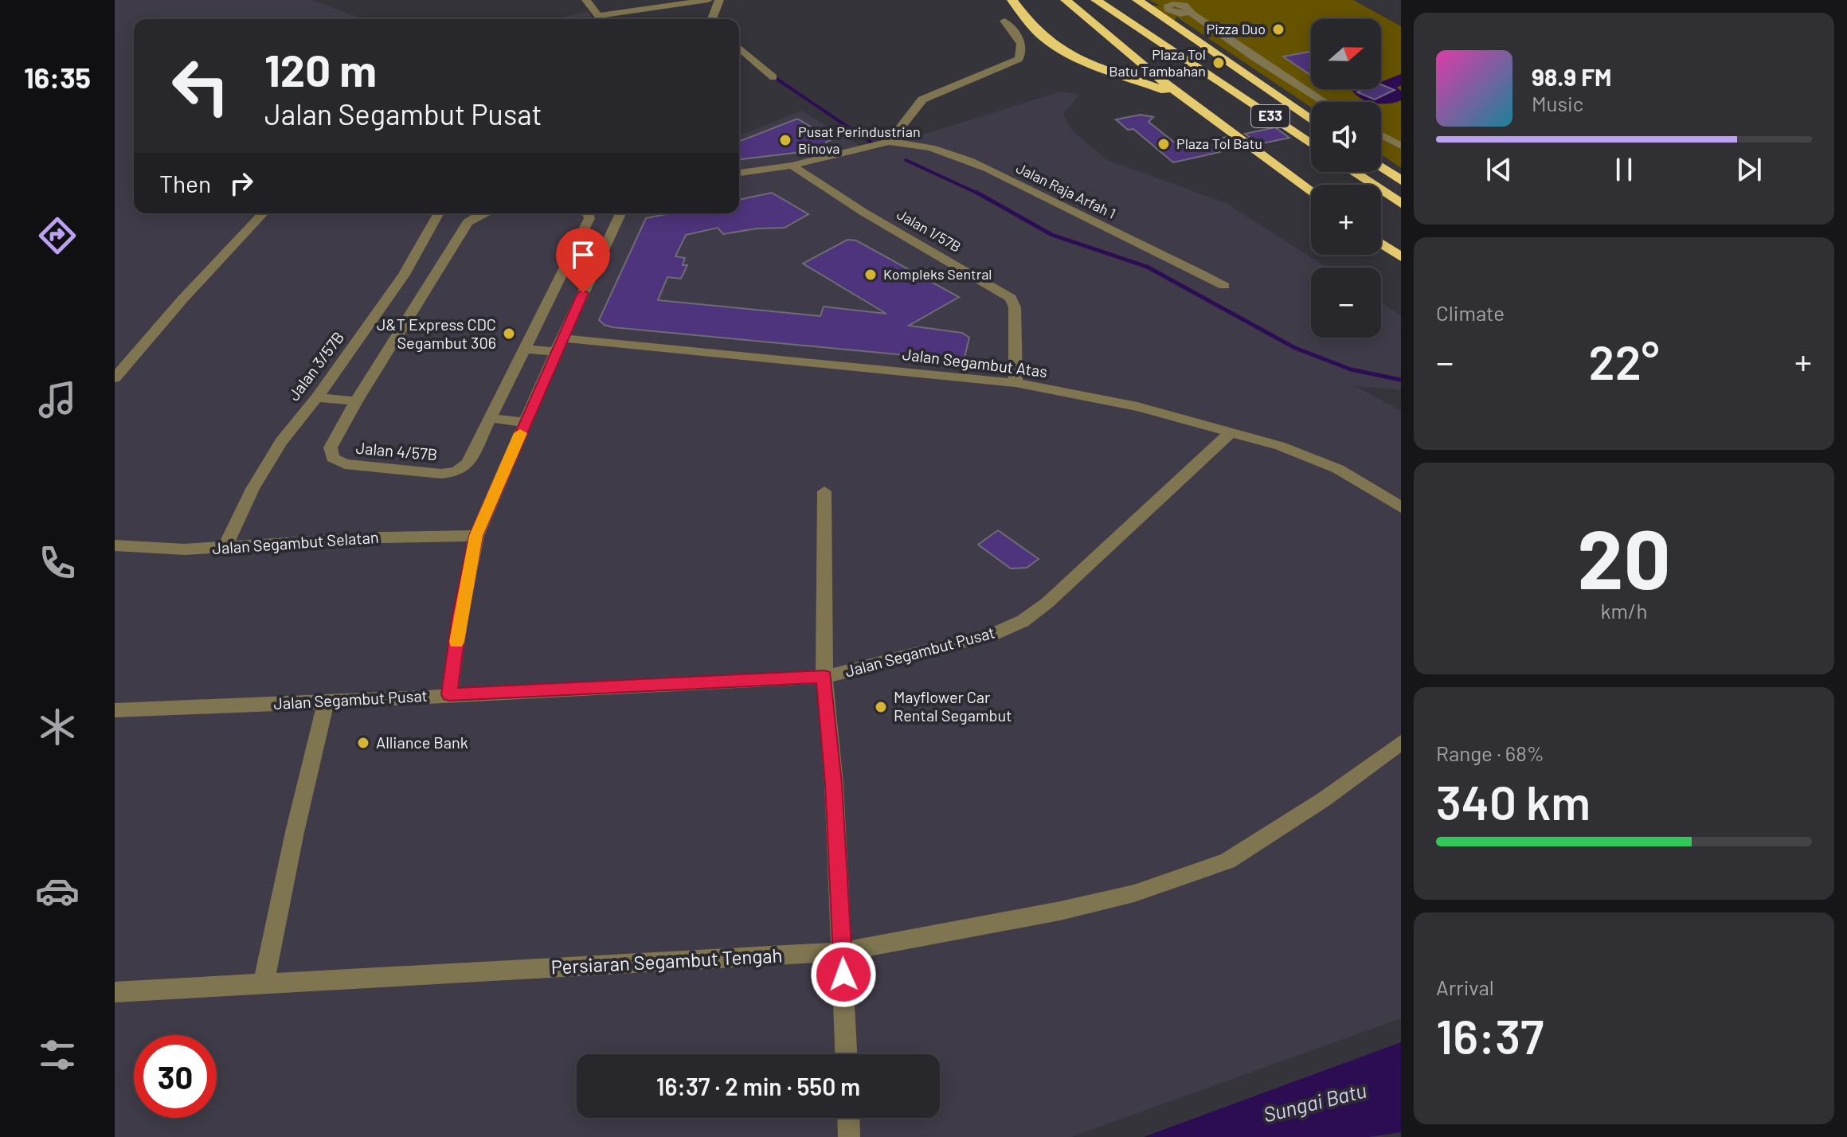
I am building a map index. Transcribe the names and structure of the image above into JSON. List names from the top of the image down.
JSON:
{
  "streets": {
    "highway": ["E33"],
    "street": [
      "Jalan Raja Arfah 1",
      "Jalan 1/57B",
      "Jalan Segambut Atas",
      "Jalan 3/57B",
      "Jalan 4/57B",
      "Jalan Segambut Selatan",
      "Jalan Segambut Pusat",
      "Persiaran Segambut Tengah"
    ]
  },
  "crossings": [
    ["Jalan Raja Arfah 1", "Jalan 1/57B"],
    ["Jalan 1/57B", "Jalan Segambut Atas"],
    ["Jalan Segambut Atas", "Jalan 4/57B"],
    ["Jalan Segambut Atas", "Jalan Segambut Pusat"],
    ["Jalan 3/57B", "Jalan Segambut Selatan"]
  ],
  "water": ["Sungai Batu"],
  "places": [
    "Pizza Duo",
    "Plaza Tol Batu Tambahan",
    "Pusat Perindustrian Binova",
    "Plaza Tol Batu",
    "Kompleks Sentral",
    "J&T Express CDC Segambut 306",
    "Mayflower Car Rental Segambut",
    "Alliance Bank"
  ],
  "north": "right",
  "page": {
    "tabs": "16:35",
    "map_buttons": ["+", "−"],
    "turn": ["120 m", "Jalan Segambut Pusat"],
    "song": ["98.9 FM", "Music"],
    "then": "Then",
    "tile": [
      "Climate",
      ["20", "km/h"],
      ["Range · 68%", "340 km"],
      ["Arrival", "16:37"]
    ],
    "heat": ["−", "22°", "+"],
    "limit": "30",
    "trip": "16:37 · 2 min · 550 m"
  }
}
